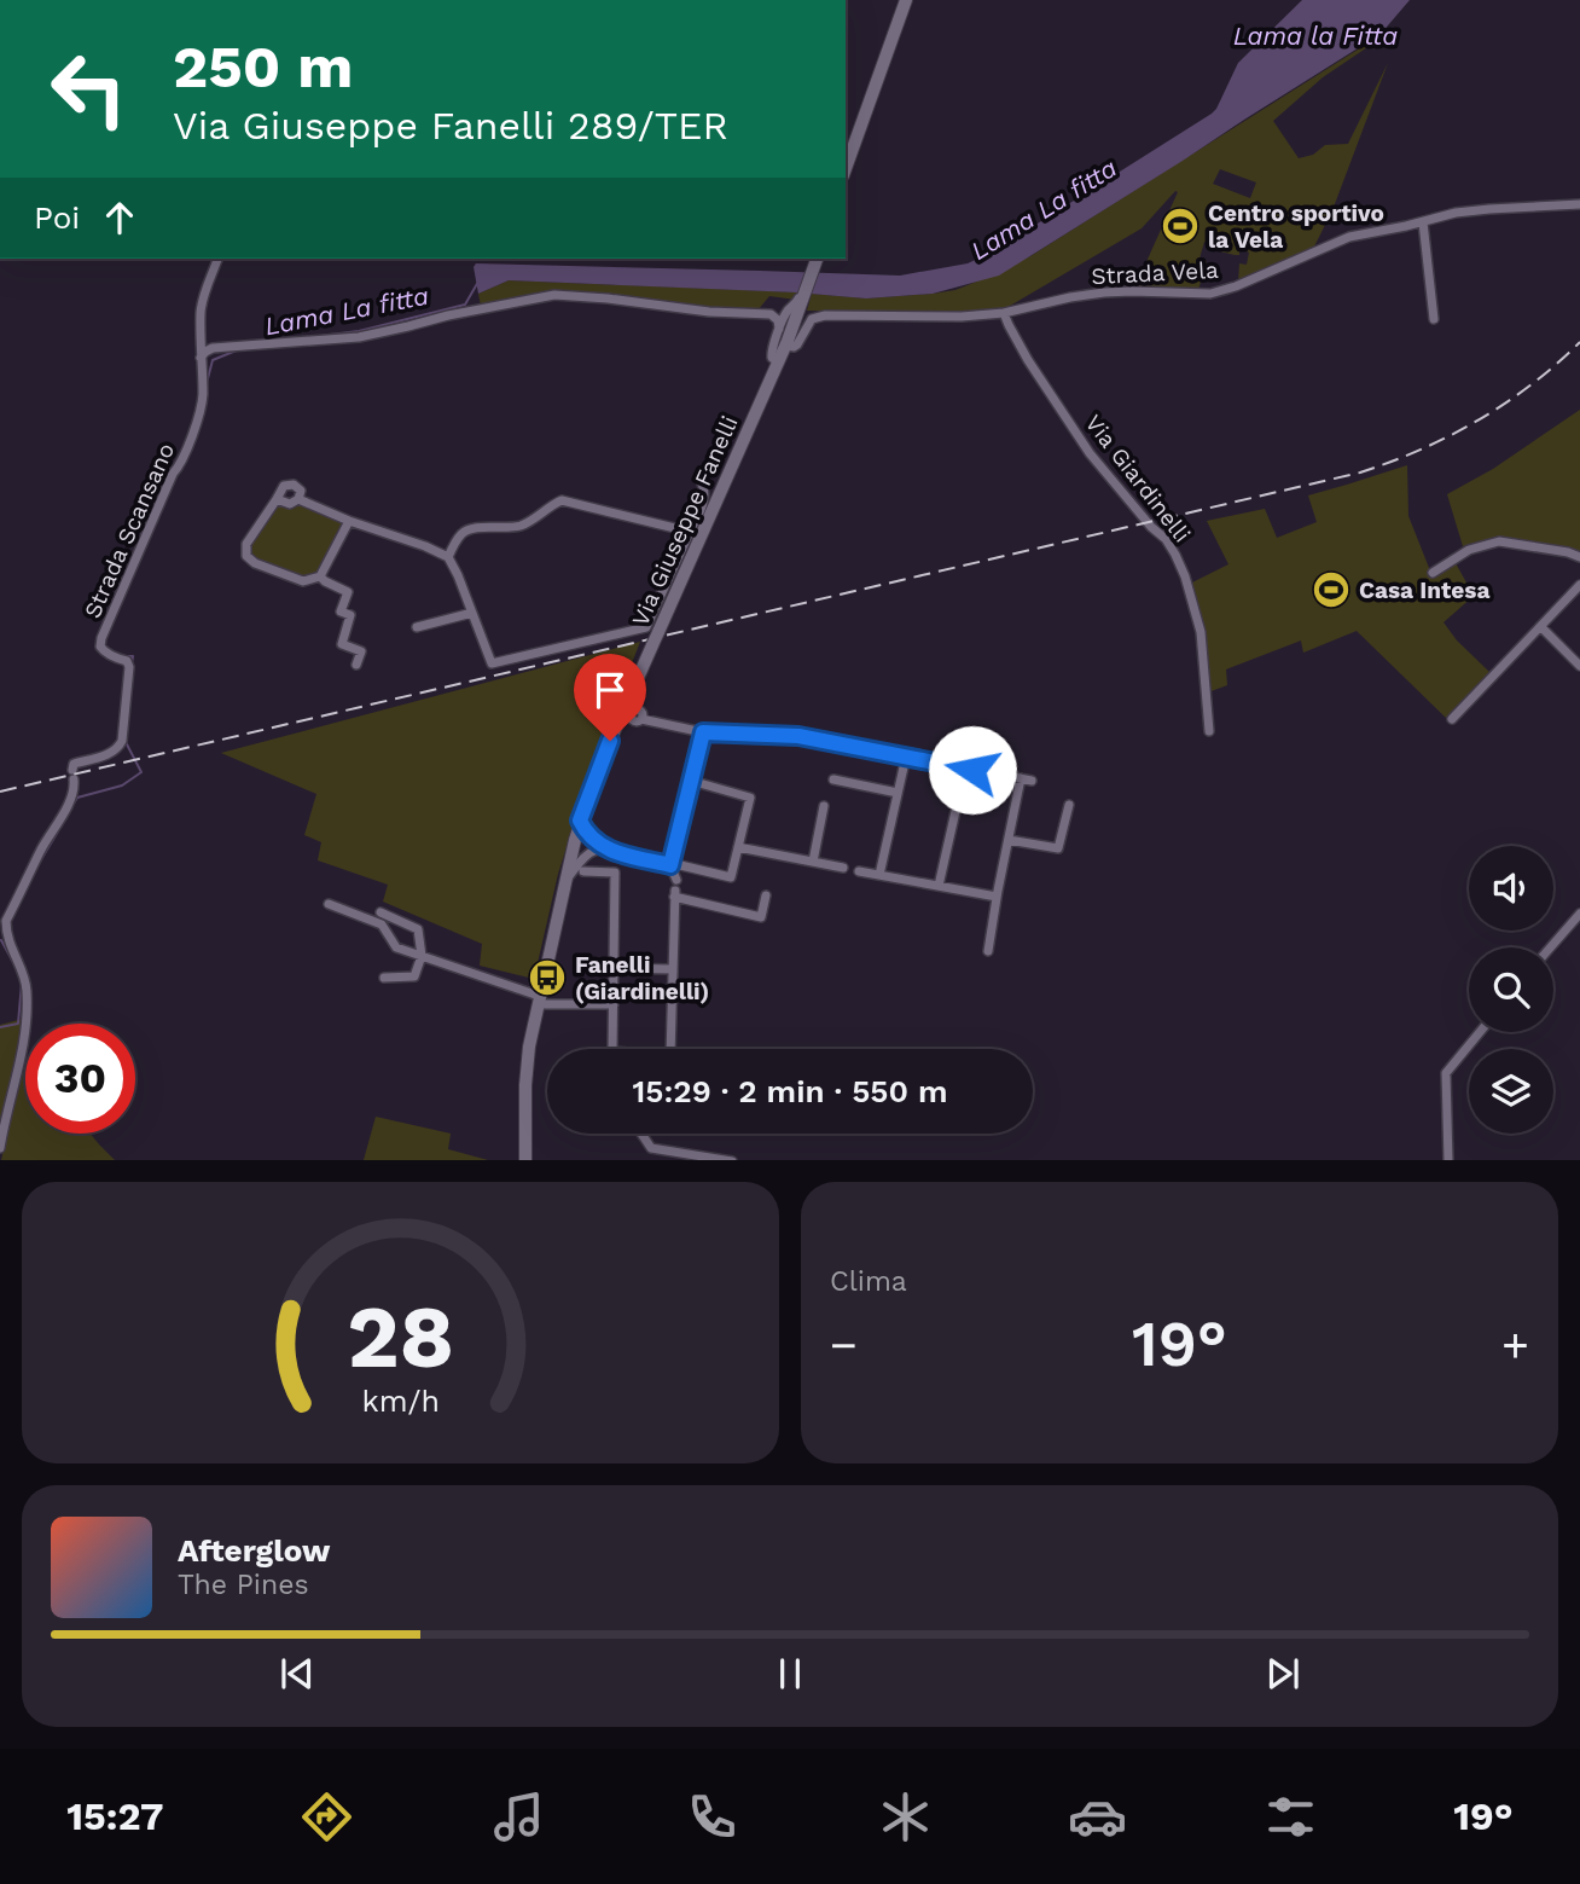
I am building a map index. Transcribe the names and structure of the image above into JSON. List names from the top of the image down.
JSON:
{
  "streets": {
    "main road": ["Via Giuseppe Fanelli"],
    "street": ["Strada Vela", "Via Giardinelli", "Strada Scansano"]
  },
  "crossings": [
    ["Strada Vela", "Via Giardinelli"],
    ["Strada Vela", "Via Giuseppe Fanelli"]
  ],
  "water": ["Lama la Fitta", "Lama La fitta"],
  "places": {
    "sports": ["Centro sportivo la Vela", "Casa Intesa"],
    "bus stop": ["Fanelli (Giardinelli)"]
  },
  "page": {
    "turn": ["250 m", "Via Giuseppe Fanelli 289/TER"],
    "then": "Poi",
    "limit": "30",
    "trip": "15:29 · 2 min · 550 m",
    "tile": "Clima",
    "heat": ["−", "19°", "+"],
    "song": ["Afterglow", "The Pines"],
    "tabs": ["15:27", "19°"],
    "gauge": ["28", "km/h"]
  }
}
